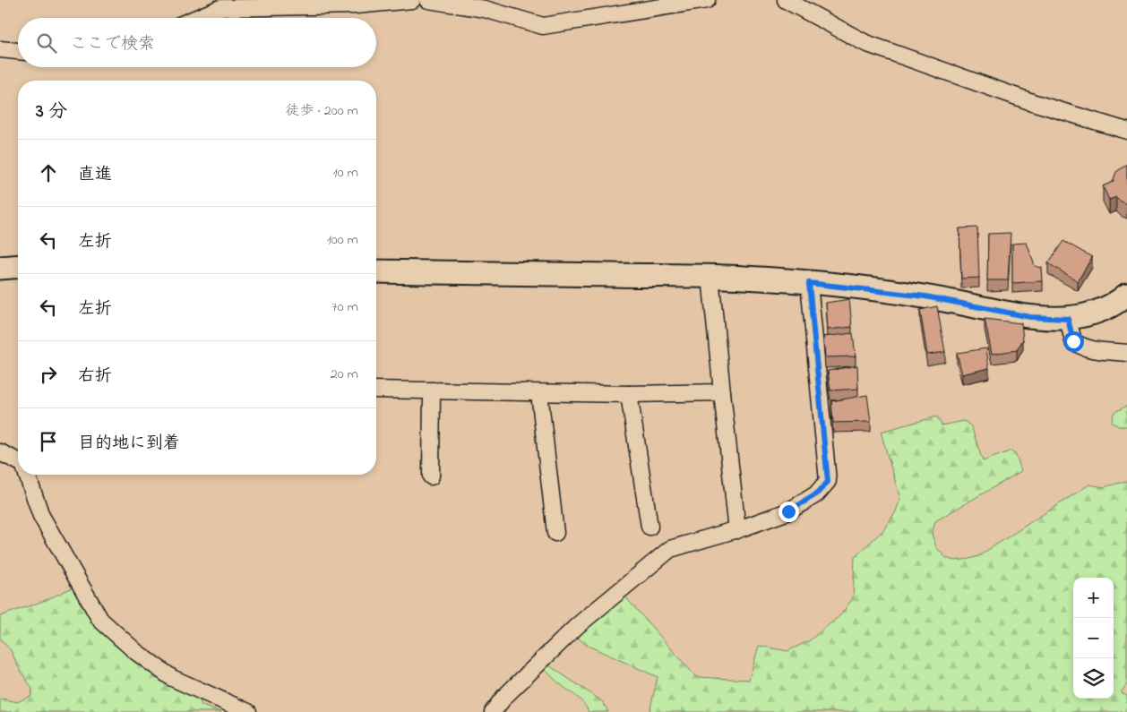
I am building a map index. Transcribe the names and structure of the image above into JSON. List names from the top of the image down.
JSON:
{
  "page": {
    "search": "ここで検索",
    "heading": ["3 分", "徒歩 · 200 m"],
    "list": [
      ["直進", "10 m"],
      ["左折", "100 m"],
      ["左折", "70 m"],
      ["右折", "20 m"],
      "目的地に到着"
    ],
    "map_buttons": ["+", "−"]
  }
}
